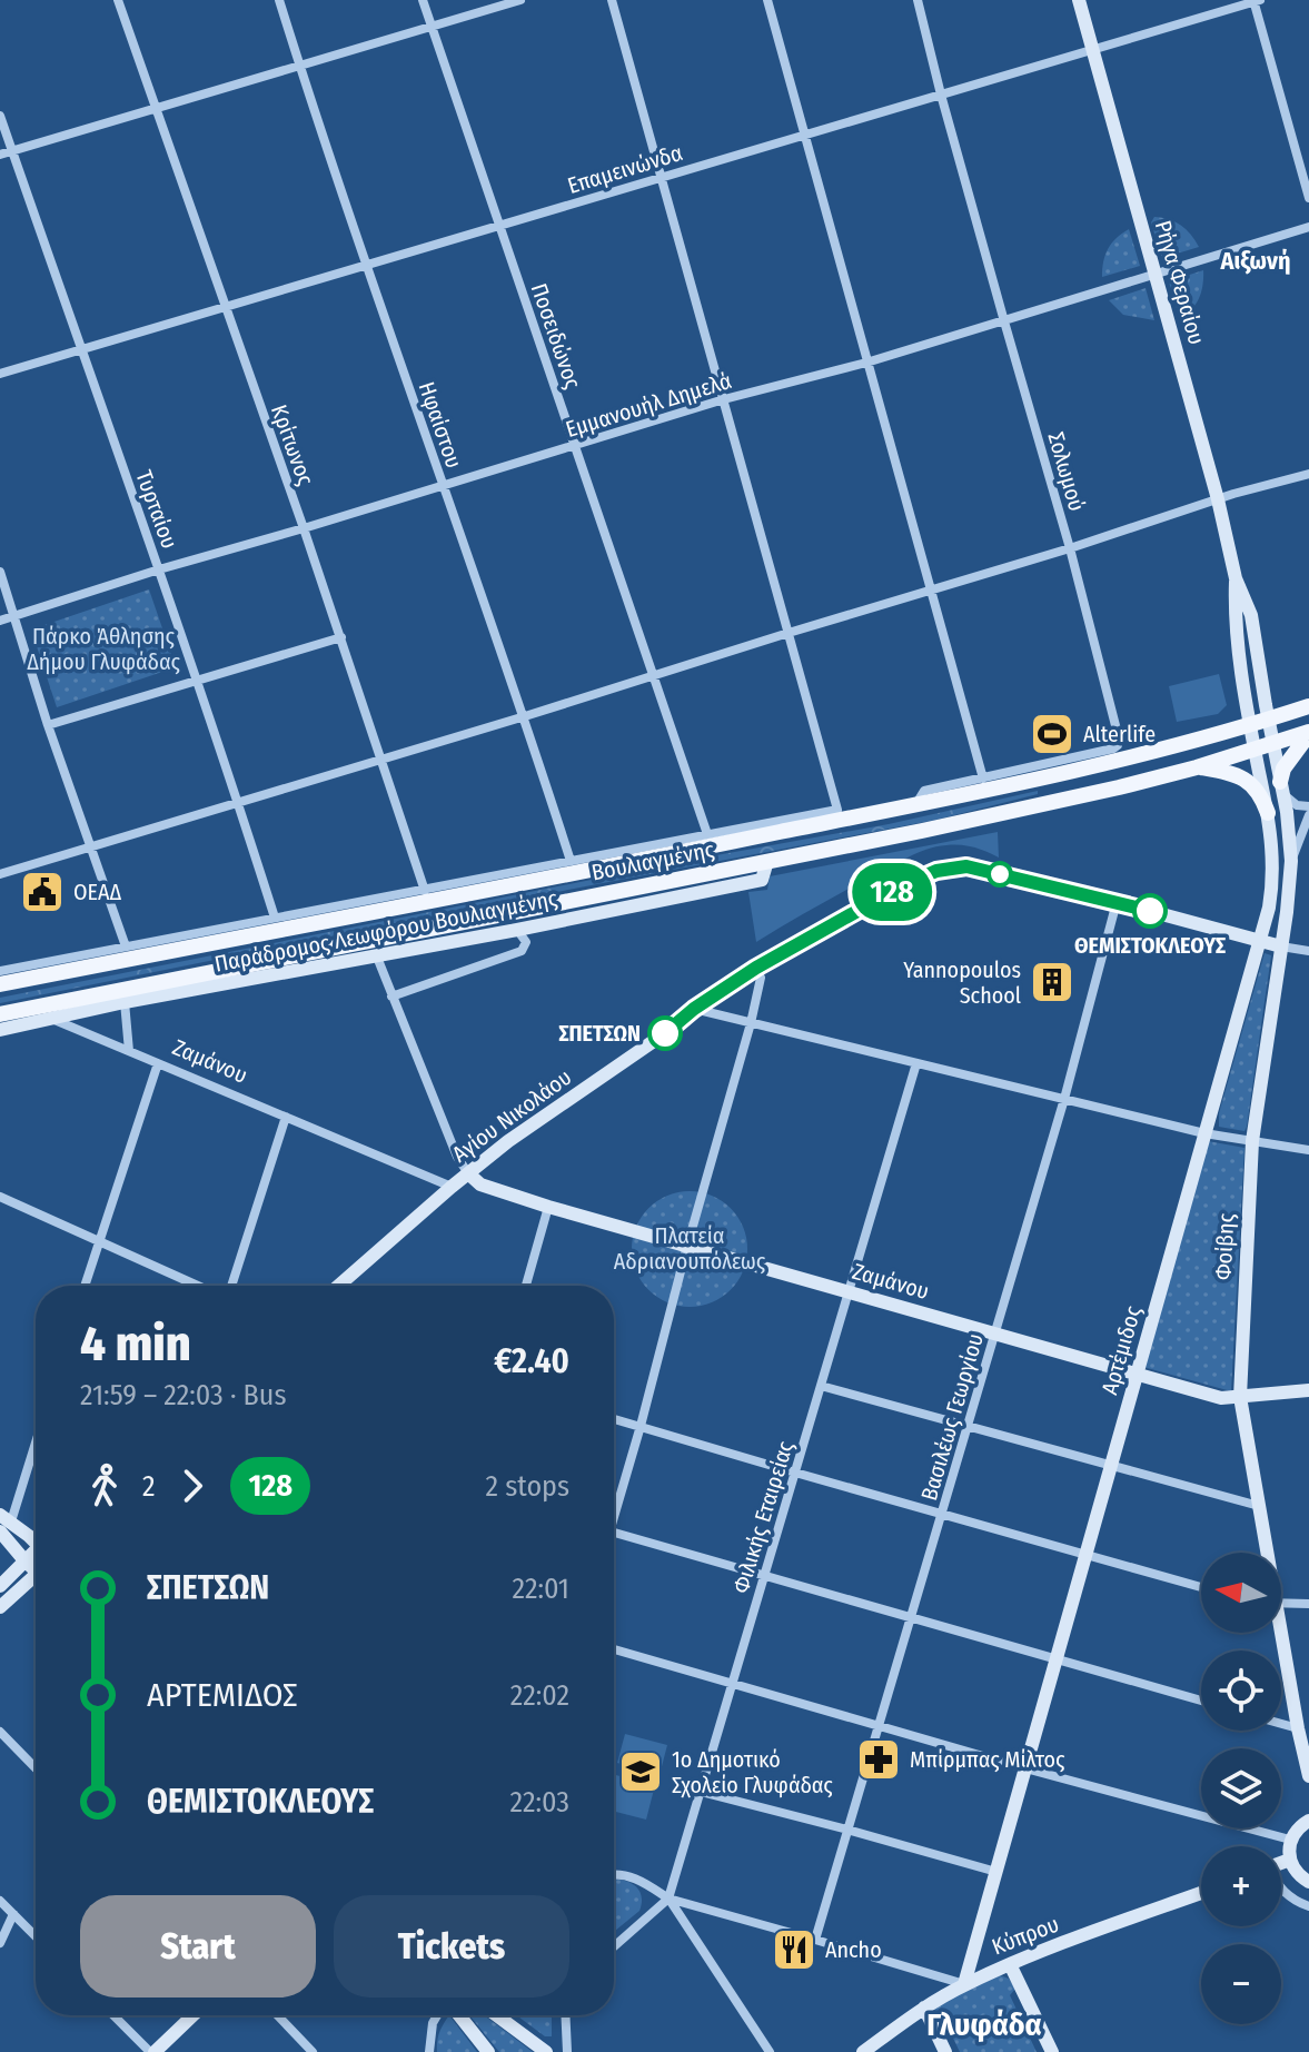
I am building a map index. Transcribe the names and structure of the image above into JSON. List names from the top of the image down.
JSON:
{
  "streets": {
    "main road": ["Βουλιαγμένης"],
    "street": [
      "Επαμεινώνδα",
      "Ρήγα Φεραίου",
      "Ποσειδώνος",
      "Εμμανουήλ Δημελά",
      "Ηφαίστου",
      "Κρίτωνος",
      "Σολωμού",
      "Τυρταίου",
      "Παράδρομος Λεωφόρου Βουλιαγμένης",
      "Ζαμάνου",
      "Αγίου Νικολάου",
      "Φοίβης",
      "Αρτέμιδος",
      "Βασιλέως Γεωργίου",
      "Φιλικής Εταιρείας",
      "Κύπρου"
    ]
  },
  "crossings": [
    ["Επαμεινώνδα", "Ρήγα Φεραίου"],
    ["Επαμεινώνδα", "Ποσειδώνος"],
    ["Επαμεινώνδα", "Ηφαίστου"],
    ["Επαμεινώνδα", "Κρίτωνος"],
    ["Επαμεινώνδα", "Σολωμού"],
    ["Επαμεινώνδα", "Τυρταίου"],
    ["Ρήγα Φεραίου", "Εμμανουήλ Δημελά"],
    ["Ρήγα Φεραίου", "Βουλιαγμένης"],
    ["Ρήγα Φεραίου", "Φοίβης"],
    ["Ρήγα Φεραίου", "Αρτέμιδος"],
    ["Ποσειδώνος", "Εμμανουήλ Δημελά"],
    ["Εμμανουήλ Δημελά", "Ηφαίστου"],
    ["Εμμανουήλ Δημελά", "Κρίτωνος"],
    ["Εμμανουήλ Δημελά", "Σολωμού"],
    ["Εμμανουήλ Δημελά", "Τυρταίου"],
    ["Κρίτωνος", "Βουλιαγμένης"],
    ["Σολωμού", "Βουλιαγμένης"],
    ["Βουλιαγμένης", "Παράδρομος Λεωφόρου Βουλιαγμένης"],
    ["Βουλιαγμένης", "Φοίβης"],
    ["Βουλιαγμένης", "Αρτέμιδος"],
    ["Παράδρομος Λεωφόρου Βουλιαγμένης", "Ζαμάνου"],
    ["Ζαμάνου", "Αγίου Νικολάου"],
    ["Ζαμάνου", "Φοίβης"],
    ["Ζαμάνου", "Αρτέμιδος"],
    ["Ζαμάνου", "Βασιλέως Γεωργίου"],
    ["Ζαμάνου", "Φιλικής Εταιρείας"],
    ["Αγίου Νικολάου", "Φοίβης"],
    ["Αγίου Νικολάου", "Αρτέμιδος"],
    ["Αγίου Νικολάου", "Βασιλέως Γεωργίου"],
    ["Αρτέμιδος", "Κύπρου"]
  ],
  "districts": ["Αιξωνή", "Γλυφάδα"],
  "parks": ["Πάρκο Άθλησης Δήμου Γλυφάδας", "Πλατεία Αδριανουπόλεως"],
  "places": {
    "sports": ["Alterlife"],
    "public building": ["ΟΕΑΔ"],
    "other": ["ΘΕΜΙΣΤΟΚΛΕΟΥΣ", "ΣΠΕΤΣΩΝ"],
    "building": ["Yannopoulos School"],
    "pharmacy": ["Μπίρμπας Μίλτος"],
    "school or university": ["1ο Δημοτικό Σχολείο Γλυφάδας"],
    "restaurant": ["Ancho"]
  },
  "lines": ["bus line 128"],
  "north": "left",
  "page": {
    "on_map": "128",
    "heading": ["4 min", "21:59 – 22:03 · Bus", "€2.40"],
    "legs": ["2", "128", "2 stops"],
    "list": [
      {
        "name": "ΣΠΕΤΣΩΝ",
        "value": "22:01"
      },
      {
        "name": "ΑΡΤΕΜΙΔΟΣ",
        "value": "22:02"
      },
      {
        "name": "ΘΕΜΙΣΤΟΚΛΕΟΥΣ",
        "value": "22:03"
      }
    ],
    "map_buttons": ["+", "−"],
    "buttons": ["Start", "Tickets"]
  }
}
